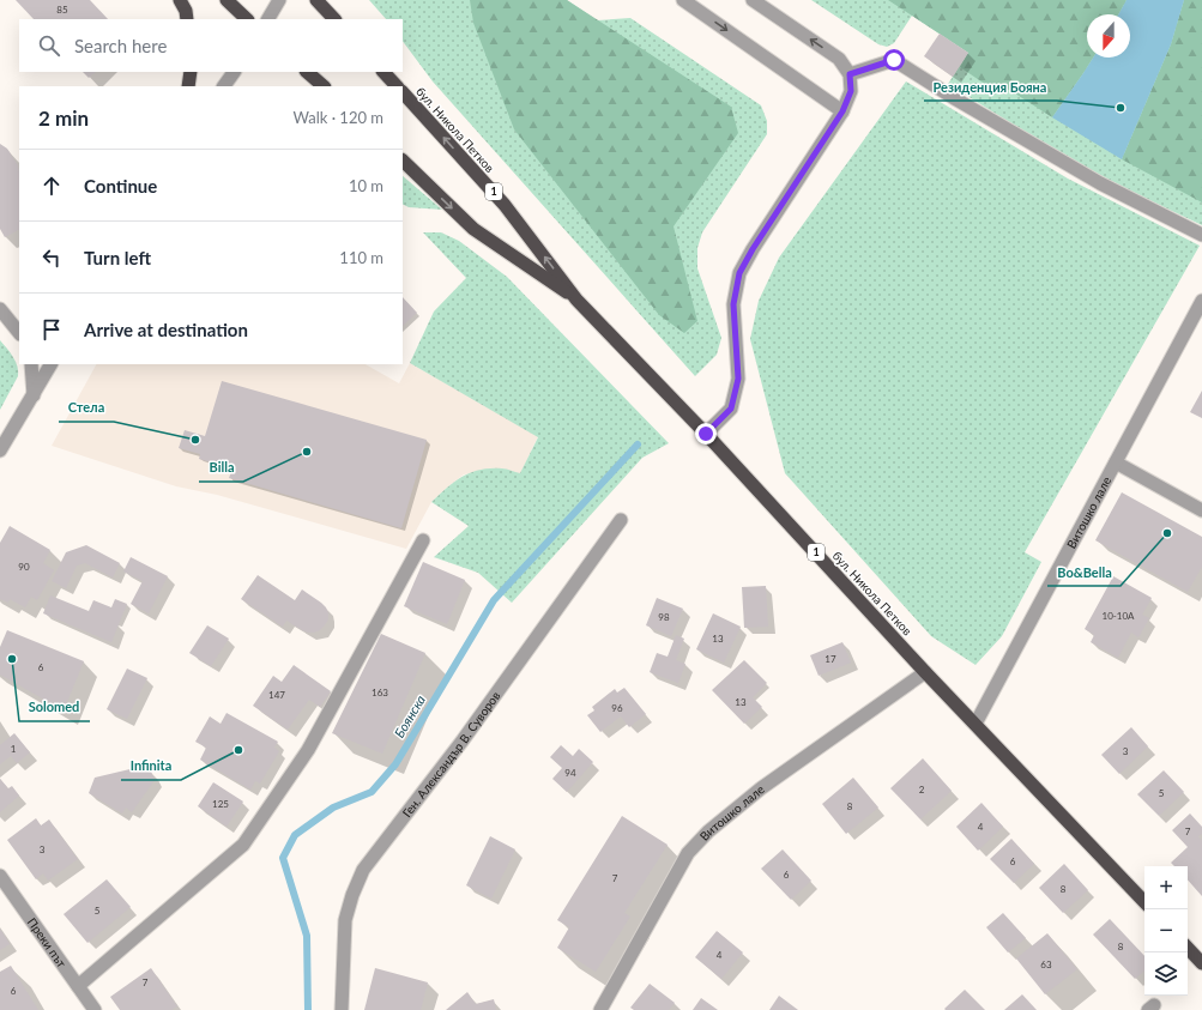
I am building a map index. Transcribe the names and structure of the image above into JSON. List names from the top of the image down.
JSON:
{
  "streets": {
    "highway": ["бул. Никола Петков", "1"],
    "street": ["Витошко лале", "Ген. Александър В. Суворов", "Преки път"]
  },
  "crossings": [
    ["бул. Никола Петков", "Витошко лале"]
  ],
  "water": ["Боянска"],
  "places": [
    "Резиденция Бояна",
    "Стела",
    "Billa",
    "Bo&Bella",
    "Solomed",
    "Infinita"
  ],
  "house_numbers": [
    "85",
    "90",
    "10-10А",
    "98",
    "13",
    "17",
    "6",
    "163",
    "147",
    "13",
    "96",
    "1",
    "3",
    "94",
    "2",
    "5",
    "125",
    "8",
    "4",
    "7",
    "3",
    "6",
    "6",
    "7",
    "8",
    "5",
    "8",
    "4",
    "63",
    "7",
    "6"
  ],
  "north": "bottom",
  "page": {
    "search": "Search here",
    "heading": ["2 min", "Walk · 120 m"],
    "list": [
      ["Continue", "10 m"],
      ["Turn left", "110 m"],
      "Arrive at destination"
    ],
    "map_buttons": ["+", "−"]
  }
}
